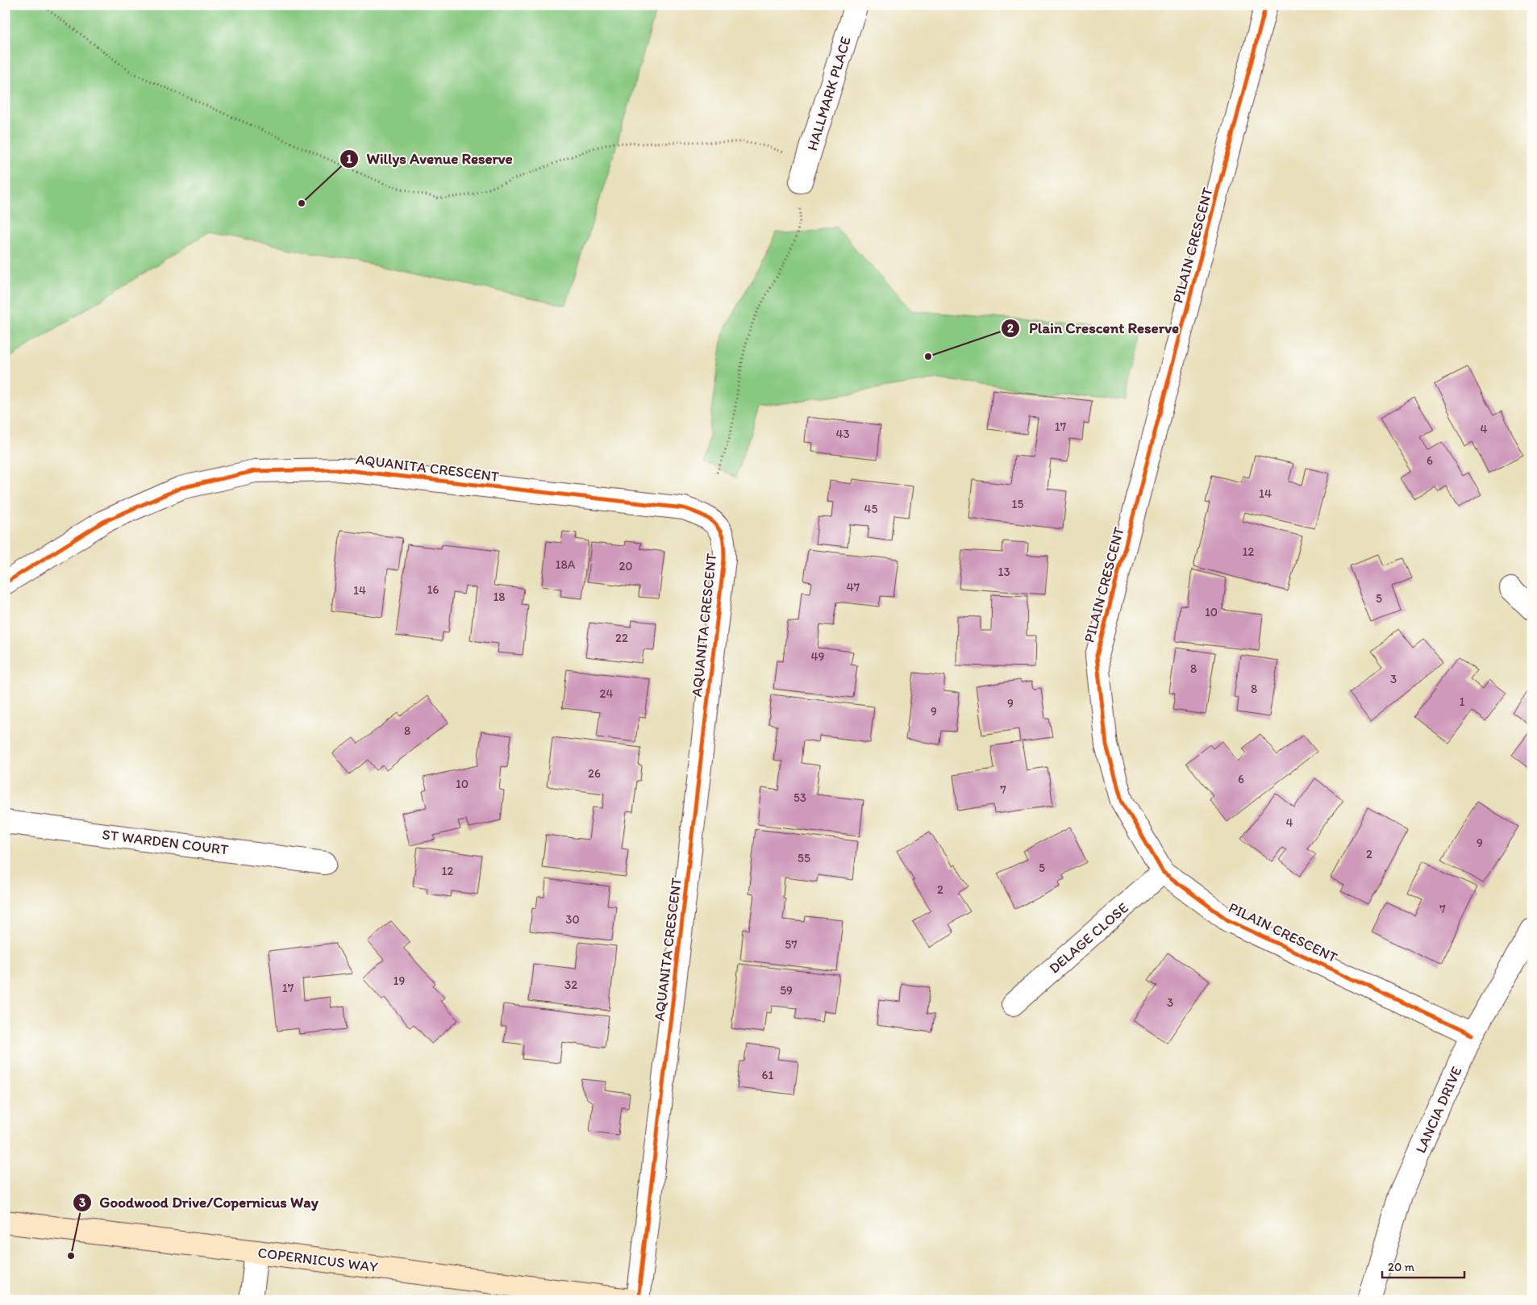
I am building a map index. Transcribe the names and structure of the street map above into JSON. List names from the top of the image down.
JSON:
{
  "streets": {
    "street": [
      "HALLMARK PLACE",
      "PILAIN CRESCENT",
      "AQUANITA CRESCENT",
      "ST WARDEN COURT",
      "DELAGE CLOSE",
      "LANCIA DRIVE",
      "COPERNICUS WAY"
    ]
  },
  "crossings": [
    ["PILAIN CRESCENT", "DELAGE CLOSE"],
    ["PILAIN CRESCENT", "LANCIA DRIVE"]
  ],
  "places": ["Willys Avenue Reserve", "Plain Crescent Reserve", "Goodwood Drive/Copernicus Way"],
  "house_numbers": [
    "17",
    "4",
    "43",
    "6",
    "14",
    "15",
    "45",
    "12",
    "18A",
    "20",
    "13",
    "47",
    "16",
    "14",
    "18",
    "5",
    "10",
    "22",
    "49",
    "8",
    "3",
    "8",
    "24",
    "1",
    "9",
    "9",
    "8",
    "26",
    "6",
    "10",
    "7",
    "53",
    "4",
    "9",
    "2",
    "55",
    "5",
    "12",
    "2",
    "7",
    "30",
    "57",
    "19",
    "32",
    "17",
    "59",
    "3",
    "61"
  ],
  "scale_bar": "20 m"
}
